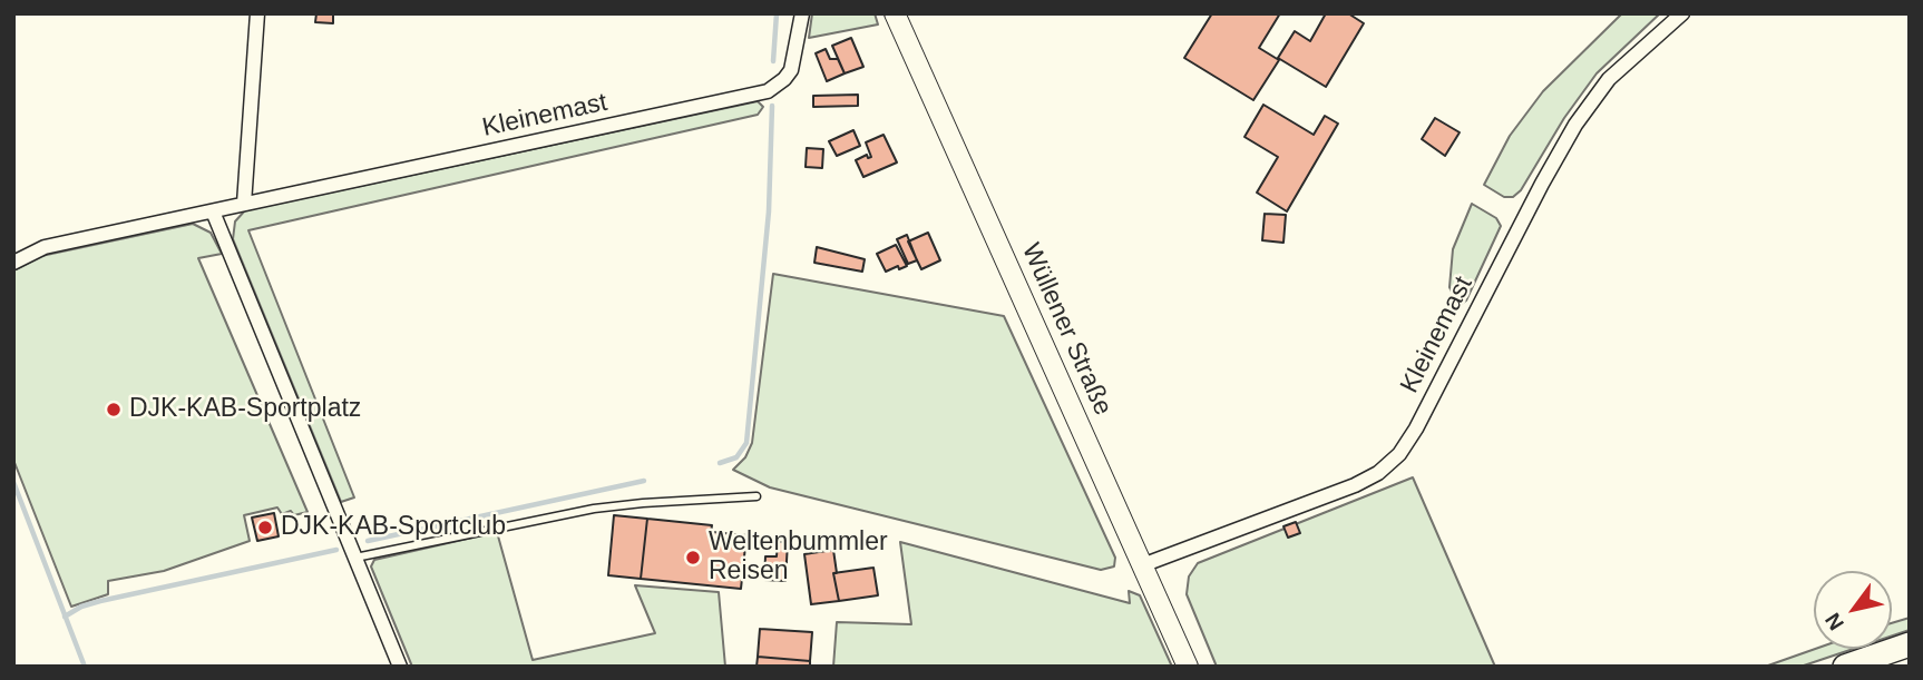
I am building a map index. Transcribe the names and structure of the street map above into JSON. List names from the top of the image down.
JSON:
{
  "streets": {
    "main road": ["Wüllener Straße"],
    "street": ["Kleinemast"]
  },
  "crossings": [
    ["Kleinemast", "Wüllener Straße"]
  ],
  "places": ["DJK-KAB-Sportplatz", "DJK-KAB-Sportclub", "Weltenbummler Reisen"],
  "north": "bottom left"
}
